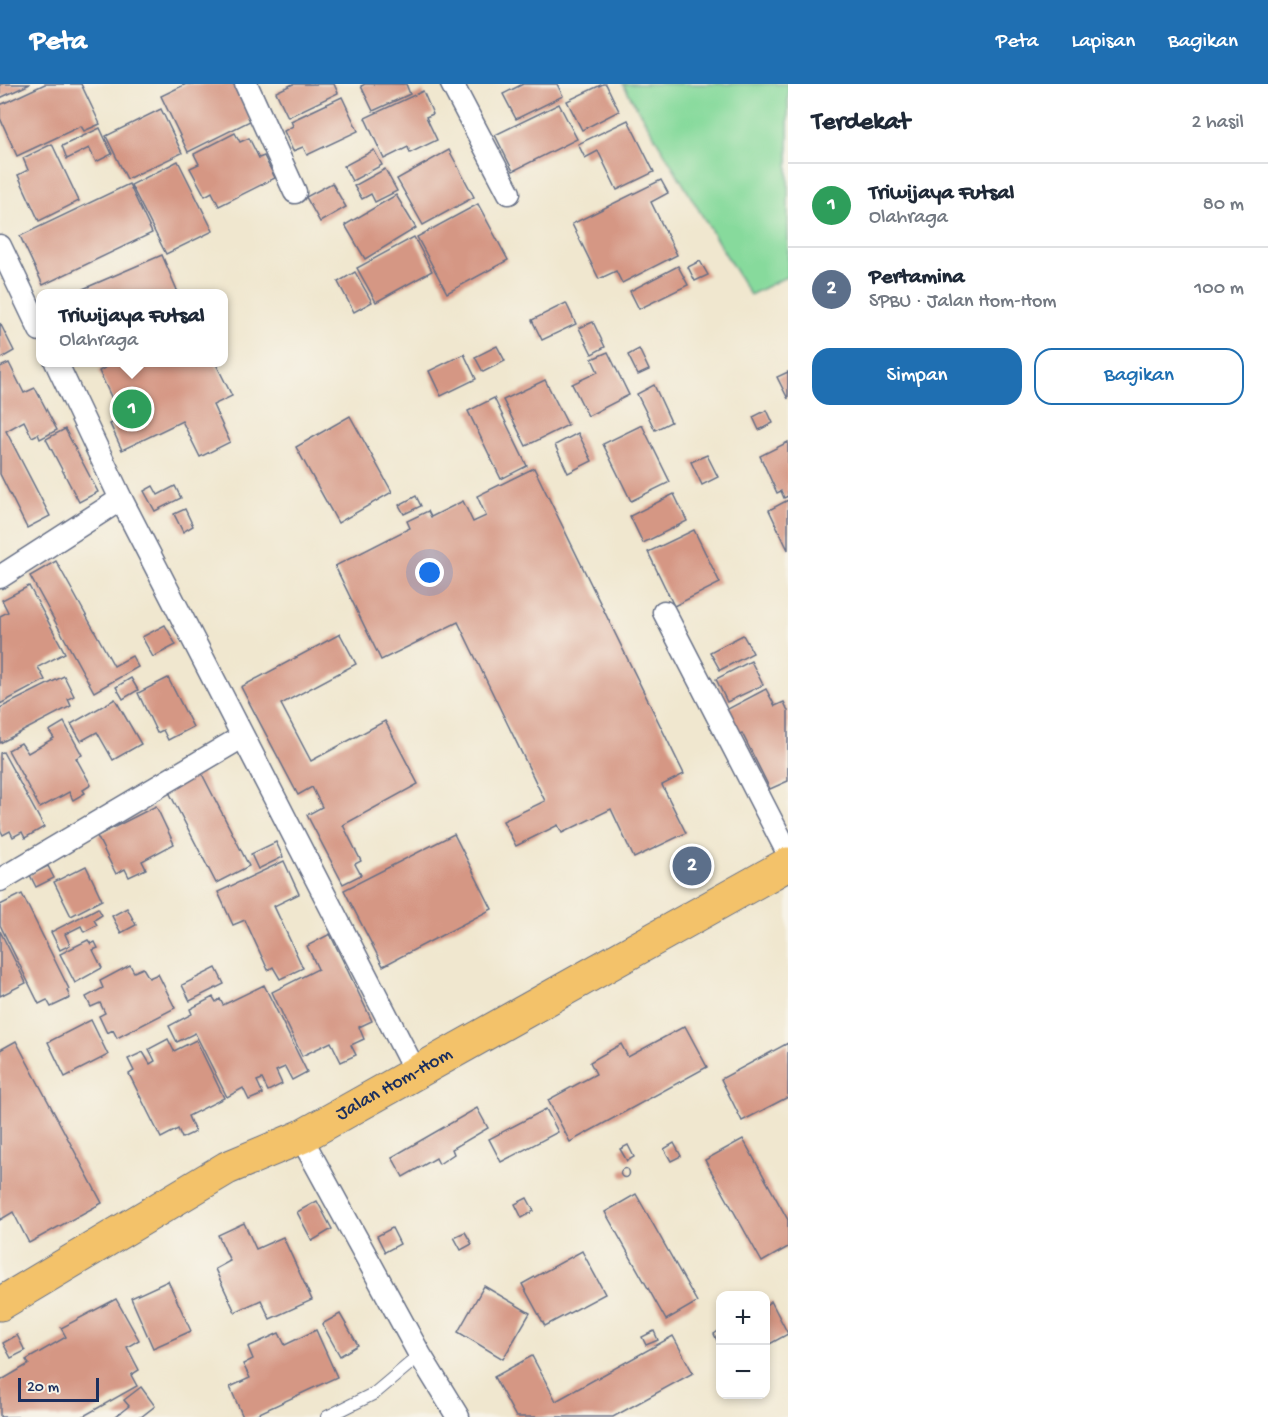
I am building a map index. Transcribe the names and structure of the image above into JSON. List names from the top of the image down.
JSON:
{
  "streets": {
    "highway": ["Jalan Hom-Hom"]
  },
  "scale_bar": "20 m",
  "page": {
    "header": "Peta",
    "nav": ["Peta", "Lapisan", "Bagikan"],
    "heading": ["Terdekat", "2 hasil"],
    "list": [
      {
        "mark": "1",
        "name": "Triwijaya Futsal",
        "note": "Olahraga",
        "value": "80 m"
      },
      {
        "mark": "2",
        "name": "Pertamina",
        "note": "SPBU · Jalan Hom-Hom",
        "value": "100 m"
      }
    ],
    "popup": ["Triwijaya Futsal", "Olahraga"],
    "buttons": ["Simpan", "Bagikan"],
    "pins": ["1", "2"],
    "map_buttons": ["+", "−"],
    "scale": "20 m"
  }
}
